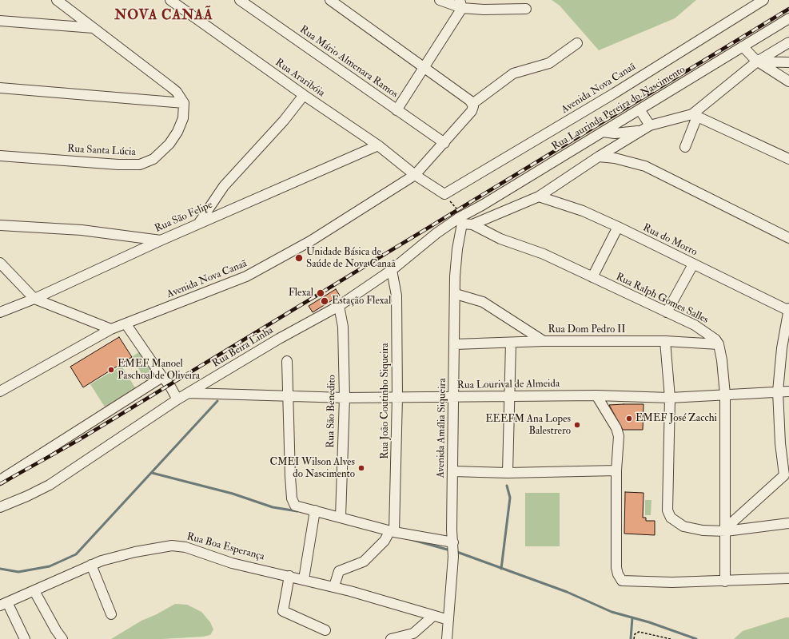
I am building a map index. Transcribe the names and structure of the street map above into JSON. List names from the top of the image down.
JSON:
{
  "streets": {
    "street": [
      "Rua Mário Almenara Ramos",
      "Rua Araribóia",
      "Avenida Nova Canaã",
      "Rua Laurinda Pereira do Nascimento",
      "Rua Santa Lúcia",
      "Rua São Felipe",
      "Rua do Morro",
      "Rua Ralph Gomes Salles",
      "Rua Dom Pedro II",
      "Rua Beira Linha",
      "Rua Lourival de Almeida",
      "Rua João Coutinho Siqueira",
      "Rua São Benedito",
      "Avenida Amália Siqueira",
      "Rua Boa Esperança"
    ]
  },
  "crossings": [
    ["Rua Mário Almenara Ramos", "Avenida Nova Canaã"],
    ["Rua Araribóia", "Avenida Nova Canaã"],
    ["Rua Araribóia", "Rua São Felipe"],
    ["Rua Laurinda Pereira do Nascimento", "Rua Ralph Gomes Salles"],
    ["Rua Laurinda Pereira do Nascimento", "Rua Beira Linha"],
    ["Rua Laurinda Pereira do Nascimento", "Avenida Amália Siqueira"],
    ["Rua Ralph Gomes Salles", "Rua Dom Pedro II"],
    ["Rua Ralph Gomes Salles", "Rua Beira Linha"],
    ["Rua Ralph Gomes Salles", "Avenida Amália Siqueira"],
    ["Rua Dom Pedro II", "Avenida Amália Siqueira"],
    ["Rua Beira Linha", "Rua Lourival de Almeida"],
    ["Rua Beira Linha", "Rua João Coutinho Siqueira"],
    ["Rua Beira Linha", "Rua São Benedito"],
    ["Rua Beira Linha", "Avenida Amália Siqueira"],
    ["Rua Lourival de Almeida", "Rua João Coutinho Siqueira"],
    ["Rua Lourival de Almeida", "Rua São Benedito"],
    ["Rua Lourival de Almeida", "Avenida Amália Siqueira"],
    ["Avenida Amália Siqueira", "Rua Boa Esperança"]
  ],
  "districts": ["NOVA CANAÃ"],
  "places": [
    "Unidade Básica de Saúde de Nova Canaã",
    "Flexal",
    "Estação Flexal",
    "EMEF Manoel Paschoal de Oliveira",
    "EMEF José Zacchi",
    "EEEFM Ana Lopes Balestrero",
    "CMEI Wilson Alves do Nascimento"
  ]
}
